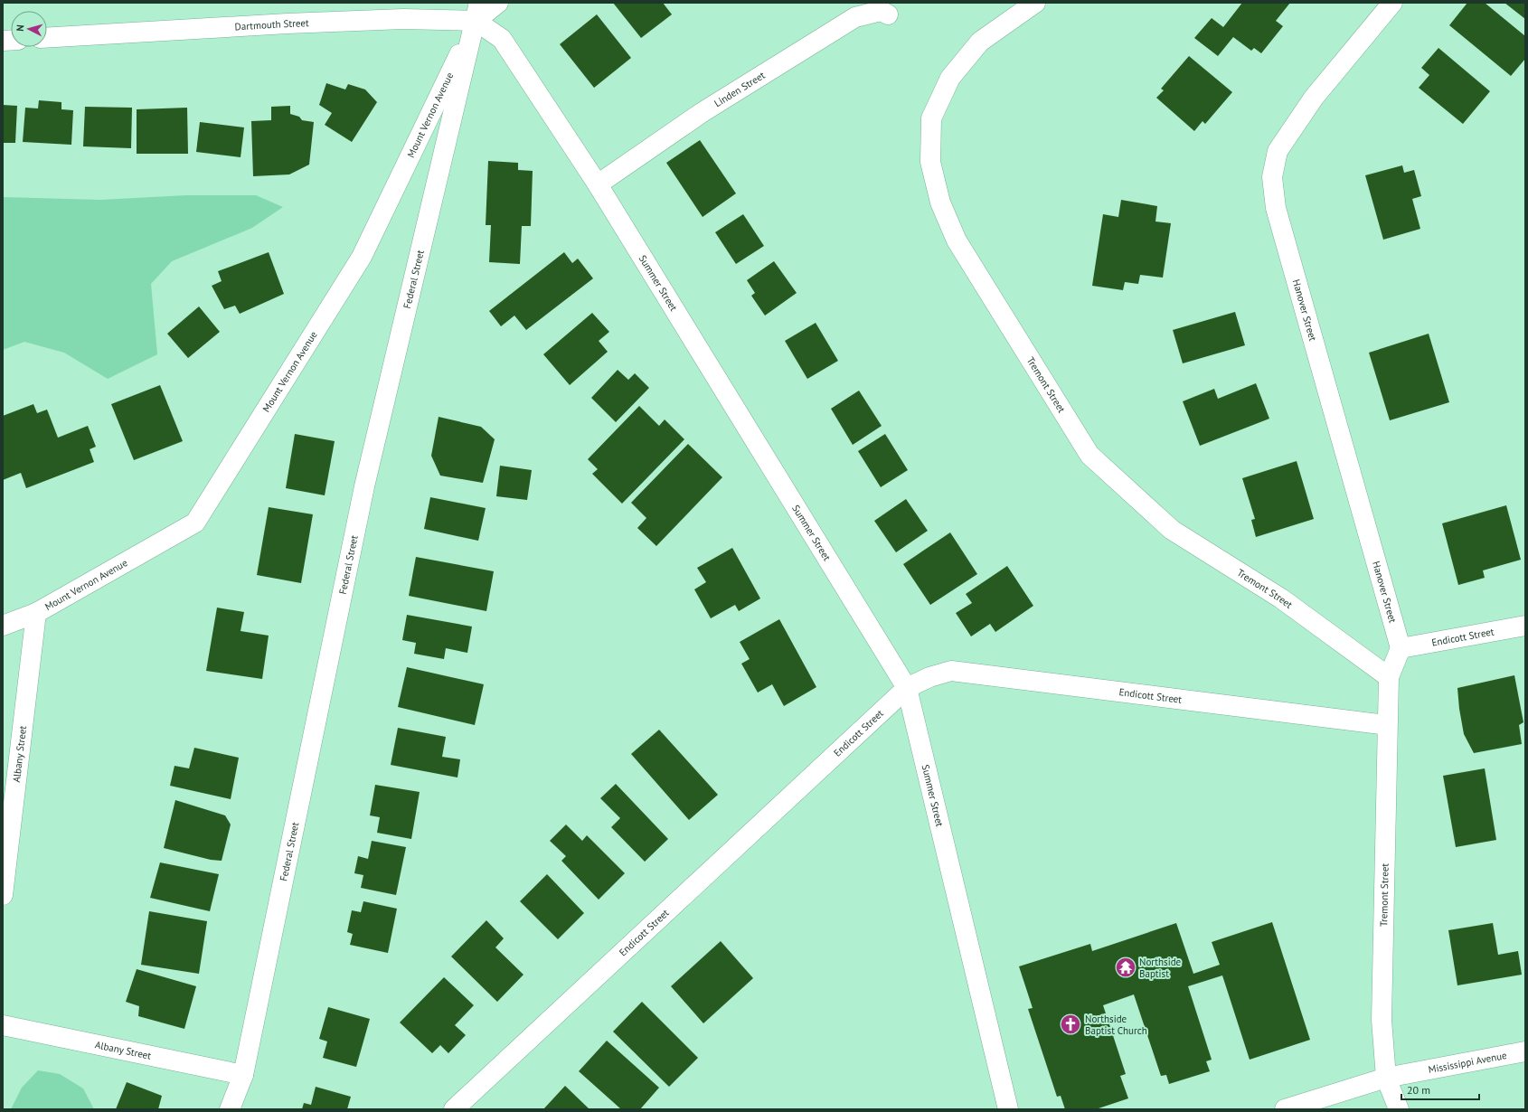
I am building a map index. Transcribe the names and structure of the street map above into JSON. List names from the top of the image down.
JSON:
{
  "streets": {
    "street": [
      "Dartmouth Street",
      "Linden Street",
      "Mount Vernon Avenue",
      "Federal Street",
      "Summer Street",
      "Hanover Street",
      "Tremont Street",
      "Endicott Street",
      "Albany Street",
      "Mississippi Avenue"
    ]
  },
  "crossings": [
    ["Dartmouth Street", "Mount Vernon Avenue"],
    ["Dartmouth Street", "Federal Street"],
    ["Dartmouth Street", "Summer Street"],
    ["Linden Street", "Summer Street"],
    ["Mount Vernon Avenue", "Federal Street"],
    ["Mount Vernon Avenue", "Summer Street"],
    ["Mount Vernon Avenue", "Albany Street"],
    ["Federal Street", "Summer Street"],
    ["Federal Street", "Albany Street"],
    ["Summer Street", "Endicott Street"],
    ["Hanover Street", "Tremont Street"],
    ["Hanover Street", "Endicott Street"],
    ["Tremont Street", "Endicott Street"],
    ["Tremont Street", "Mississippi Avenue"]
  ],
  "places": {
    "temple": ["Northside Baptist"],
    "church": ["Northside Baptist Church"]
  },
  "scale_bar": "20 m",
  "north": "left"
}
